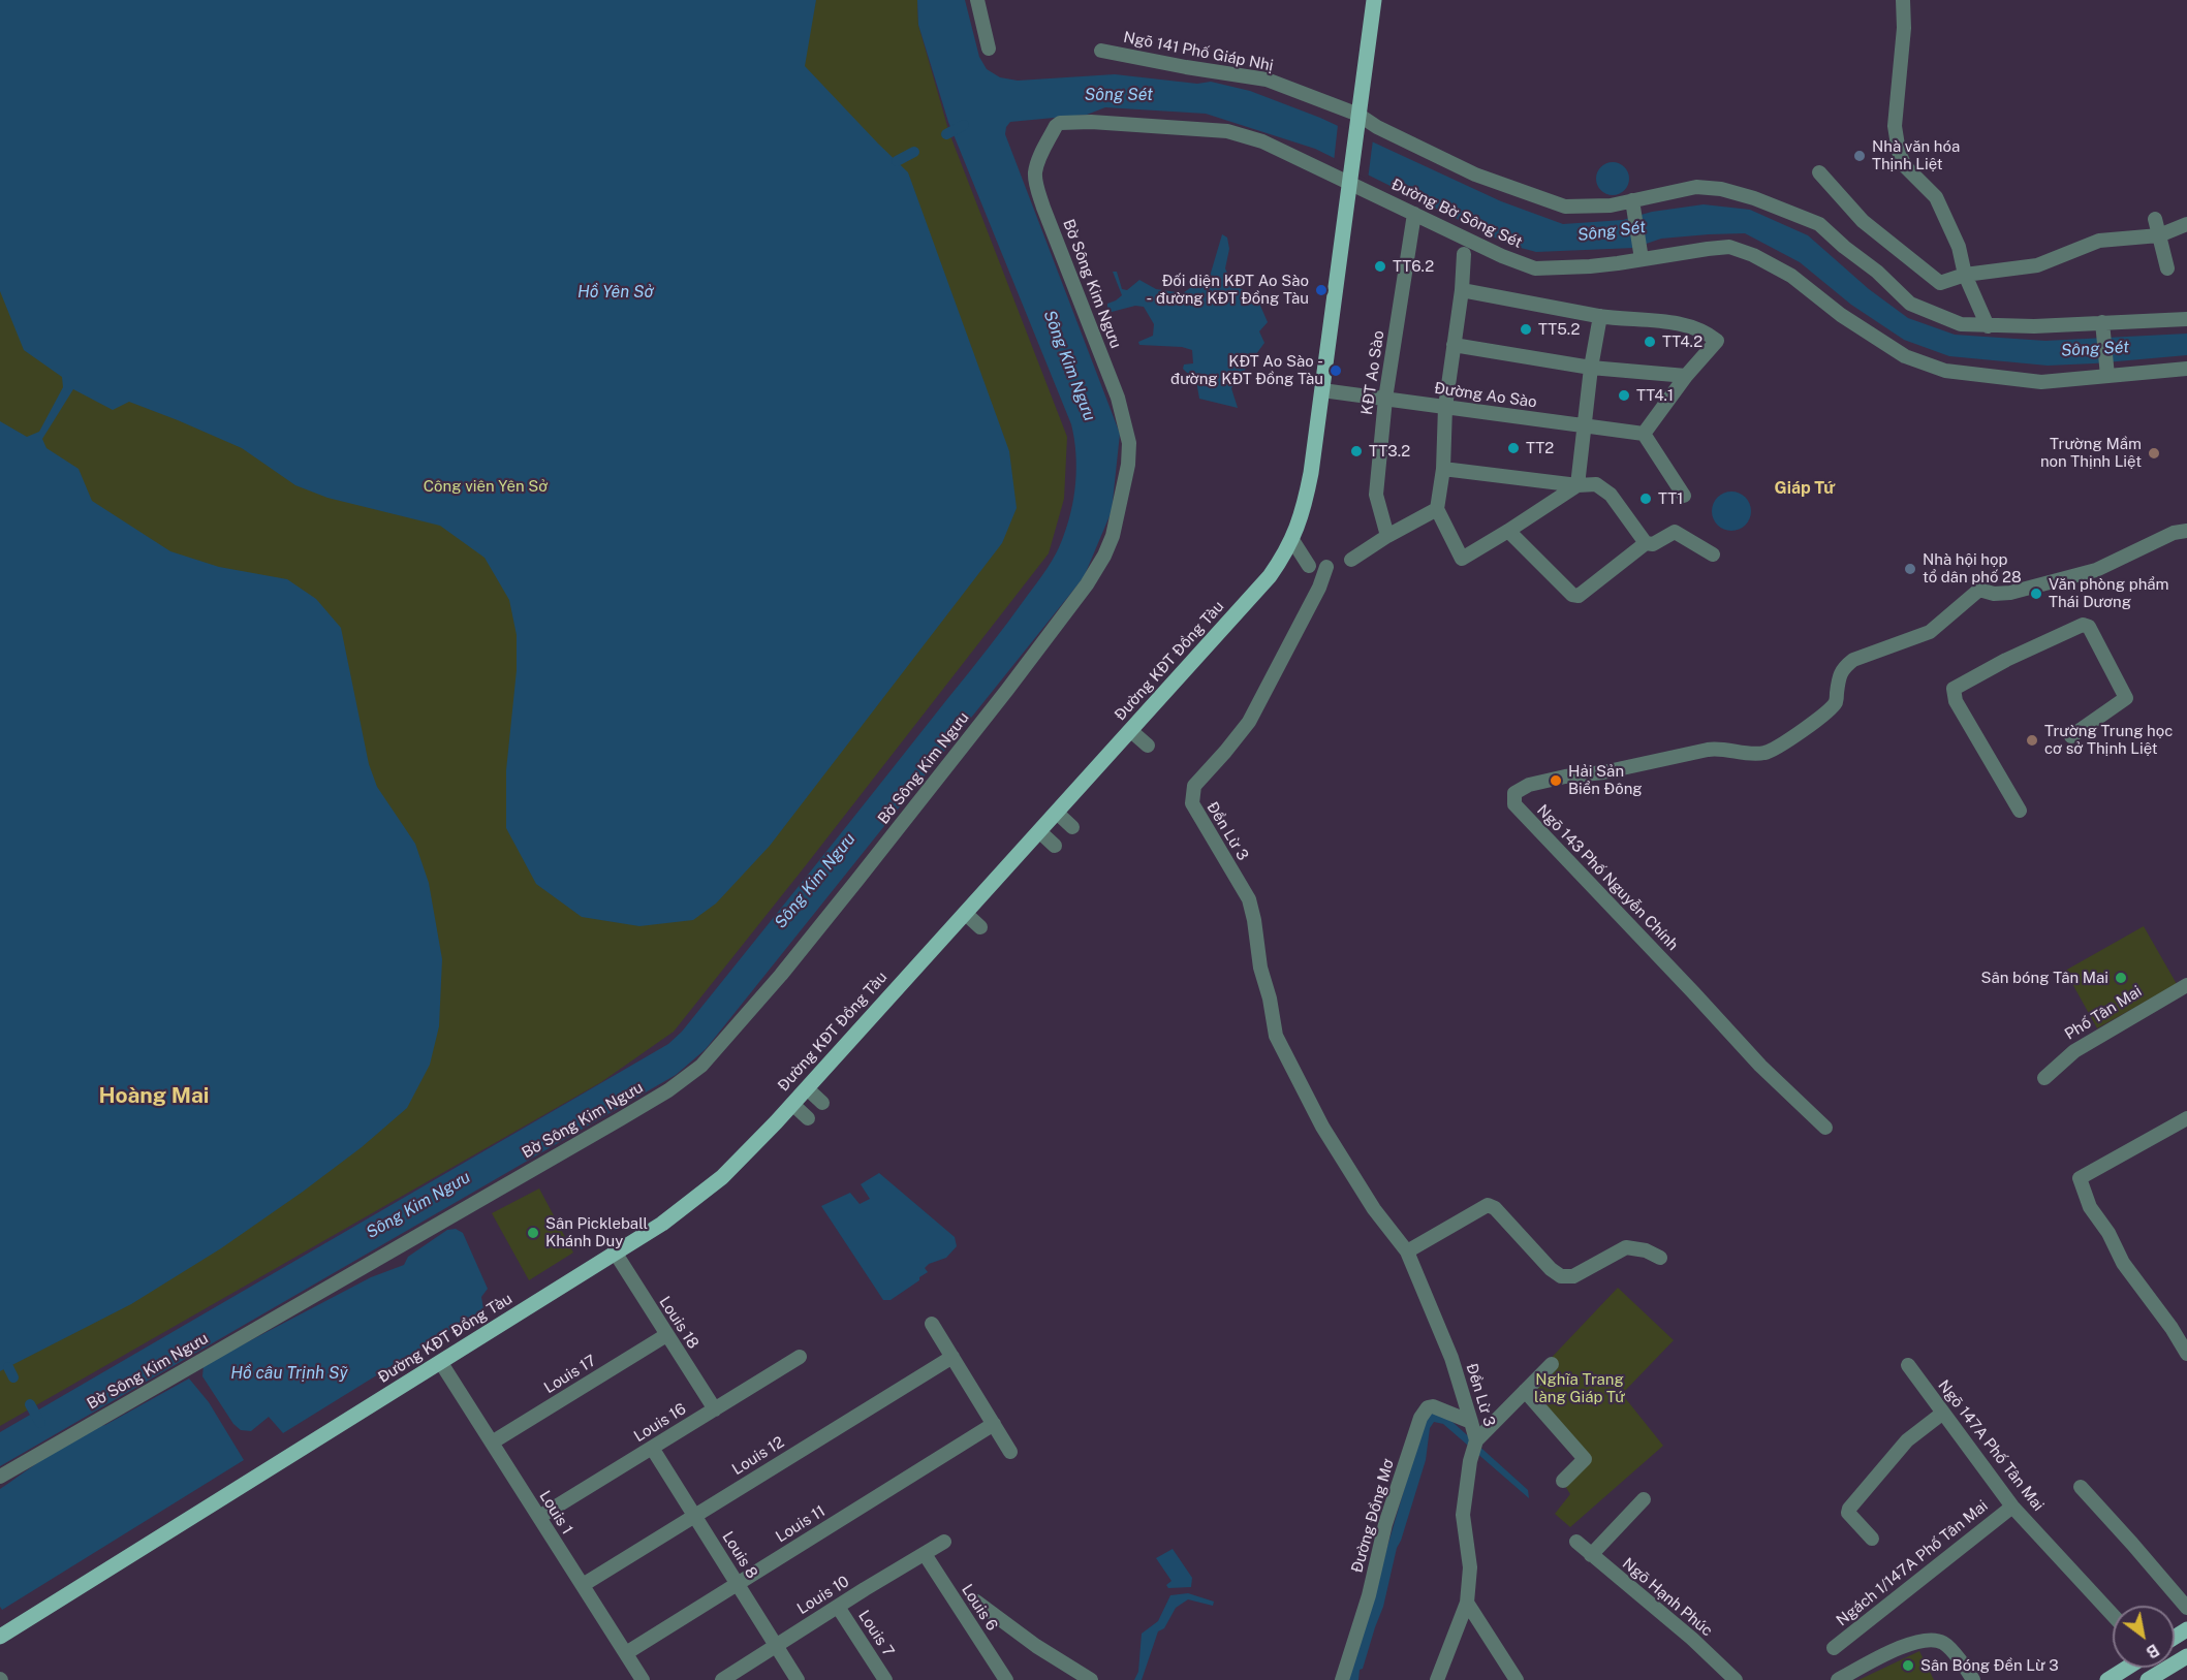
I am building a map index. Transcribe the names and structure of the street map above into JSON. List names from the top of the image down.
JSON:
{
  "streets": {
    "main road": ["Đường KĐT Đồng Tàu"],
    "street": [
      "Ngõ 141 Phố Giáp Nhị",
      "Đường Bờ Sông Sét",
      "Bờ Sông Kim Ngưu",
      "KĐT Ao Sào",
      "Đường Ao Sào",
      "Đền Lừ 3",
      "Ngõ 143 Phố Nguyễn Chính",
      "Phố Tân Mai",
      "Louis 18",
      "Louis 17",
      "Louis 16",
      "Ngõ 147A Phố Tân Mai",
      "Louis 12",
      "Louis 1",
      "Đường Đồng Mơ",
      "Louis 11",
      "Louis 8",
      "Ngách 1/147A Phố Tân Mai",
      "Louis 10",
      "Ngõ Hạnh Phúc",
      "Louis 6",
      "Louis 7"
    ]
  },
  "crossings": [
    ["Ngõ 141 Phố Giáp Nhị", "Đường KĐT Đồng Tàu"],
    ["Đường Bờ Sông Sét", "Bờ Sông Kim Ngưu"],
    ["Đường Bờ Sông Sét", "KĐT Ao Sào"],
    ["Đường Bờ Sông Sét", "Đường KĐT Đồng Tàu"],
    ["KĐT Ao Sào", "Đường Ao Sào"],
    ["Đường Ao Sào", "Đường KĐT Đồng Tàu"],
    ["Đường KĐT Đồng Tàu", "Louis 18"],
    ["Đường KĐT Đồng Tàu", "Louis 1"],
    ["Đền Lừ 3", "Đường Đồng Mơ"],
    ["Louis 18", "Louis 17"],
    ["Louis 18", "Louis 16"],
    ["Louis 17", "Louis 1"],
    ["Louis 16", "Louis 1"],
    ["Louis 16", "Louis 8"],
    ["Ngõ 147A Phố Tân Mai", "Ngách 1/147A Phố Tân Mai"],
    ["Louis 12", "Louis 1"],
    ["Louis 12", "Louis 8"],
    ["Louis 1", "Louis 11"],
    ["Louis 11", "Louis 8"],
    ["Louis 8", "Louis 10"],
    ["Louis 10", "Louis 6"],
    ["Louis 10", "Louis 7"]
  ],
  "districts": ["Giáp Tứ", "Hoàng Mai"],
  "water": [
    "Sông Sét",
    "Hồ Yên Sở",
    "Sông Kim Ngưu",
    "Hồ câu Trịnh Sỹ"
  ],
  "parks": ["Công viên Yên Sở", "Nghĩa Trang làng Giáp Tứ"],
  "places": [
    "Nhà văn hóa Thịnh Liệt",
    "TT6.2",
    "Đối diện KĐT Ao Sào - đường KĐT Đồng Tàu",
    "TT5.2",
    "TT4.2",
    "KĐT Ao Sào - đường KĐT Đồng Tàu",
    "TT4.1",
    "TT2",
    "TT3.2",
    "Trường Mầm non Thịnh Liệt",
    "TT1",
    "Nhà hội họp tổ dân phố 28",
    "Văn phòng phẩm Thái Dương",
    "Trường Trung học cơ sở Thịnh Liệt",
    "Hải Sản Biển Đông",
    "Sân bóng Tân Mai",
    "Sân Pickleball Khánh Duy",
    "Sân Bóng Đền Lừ 3"
  ],
  "north": "bottom right"
}
